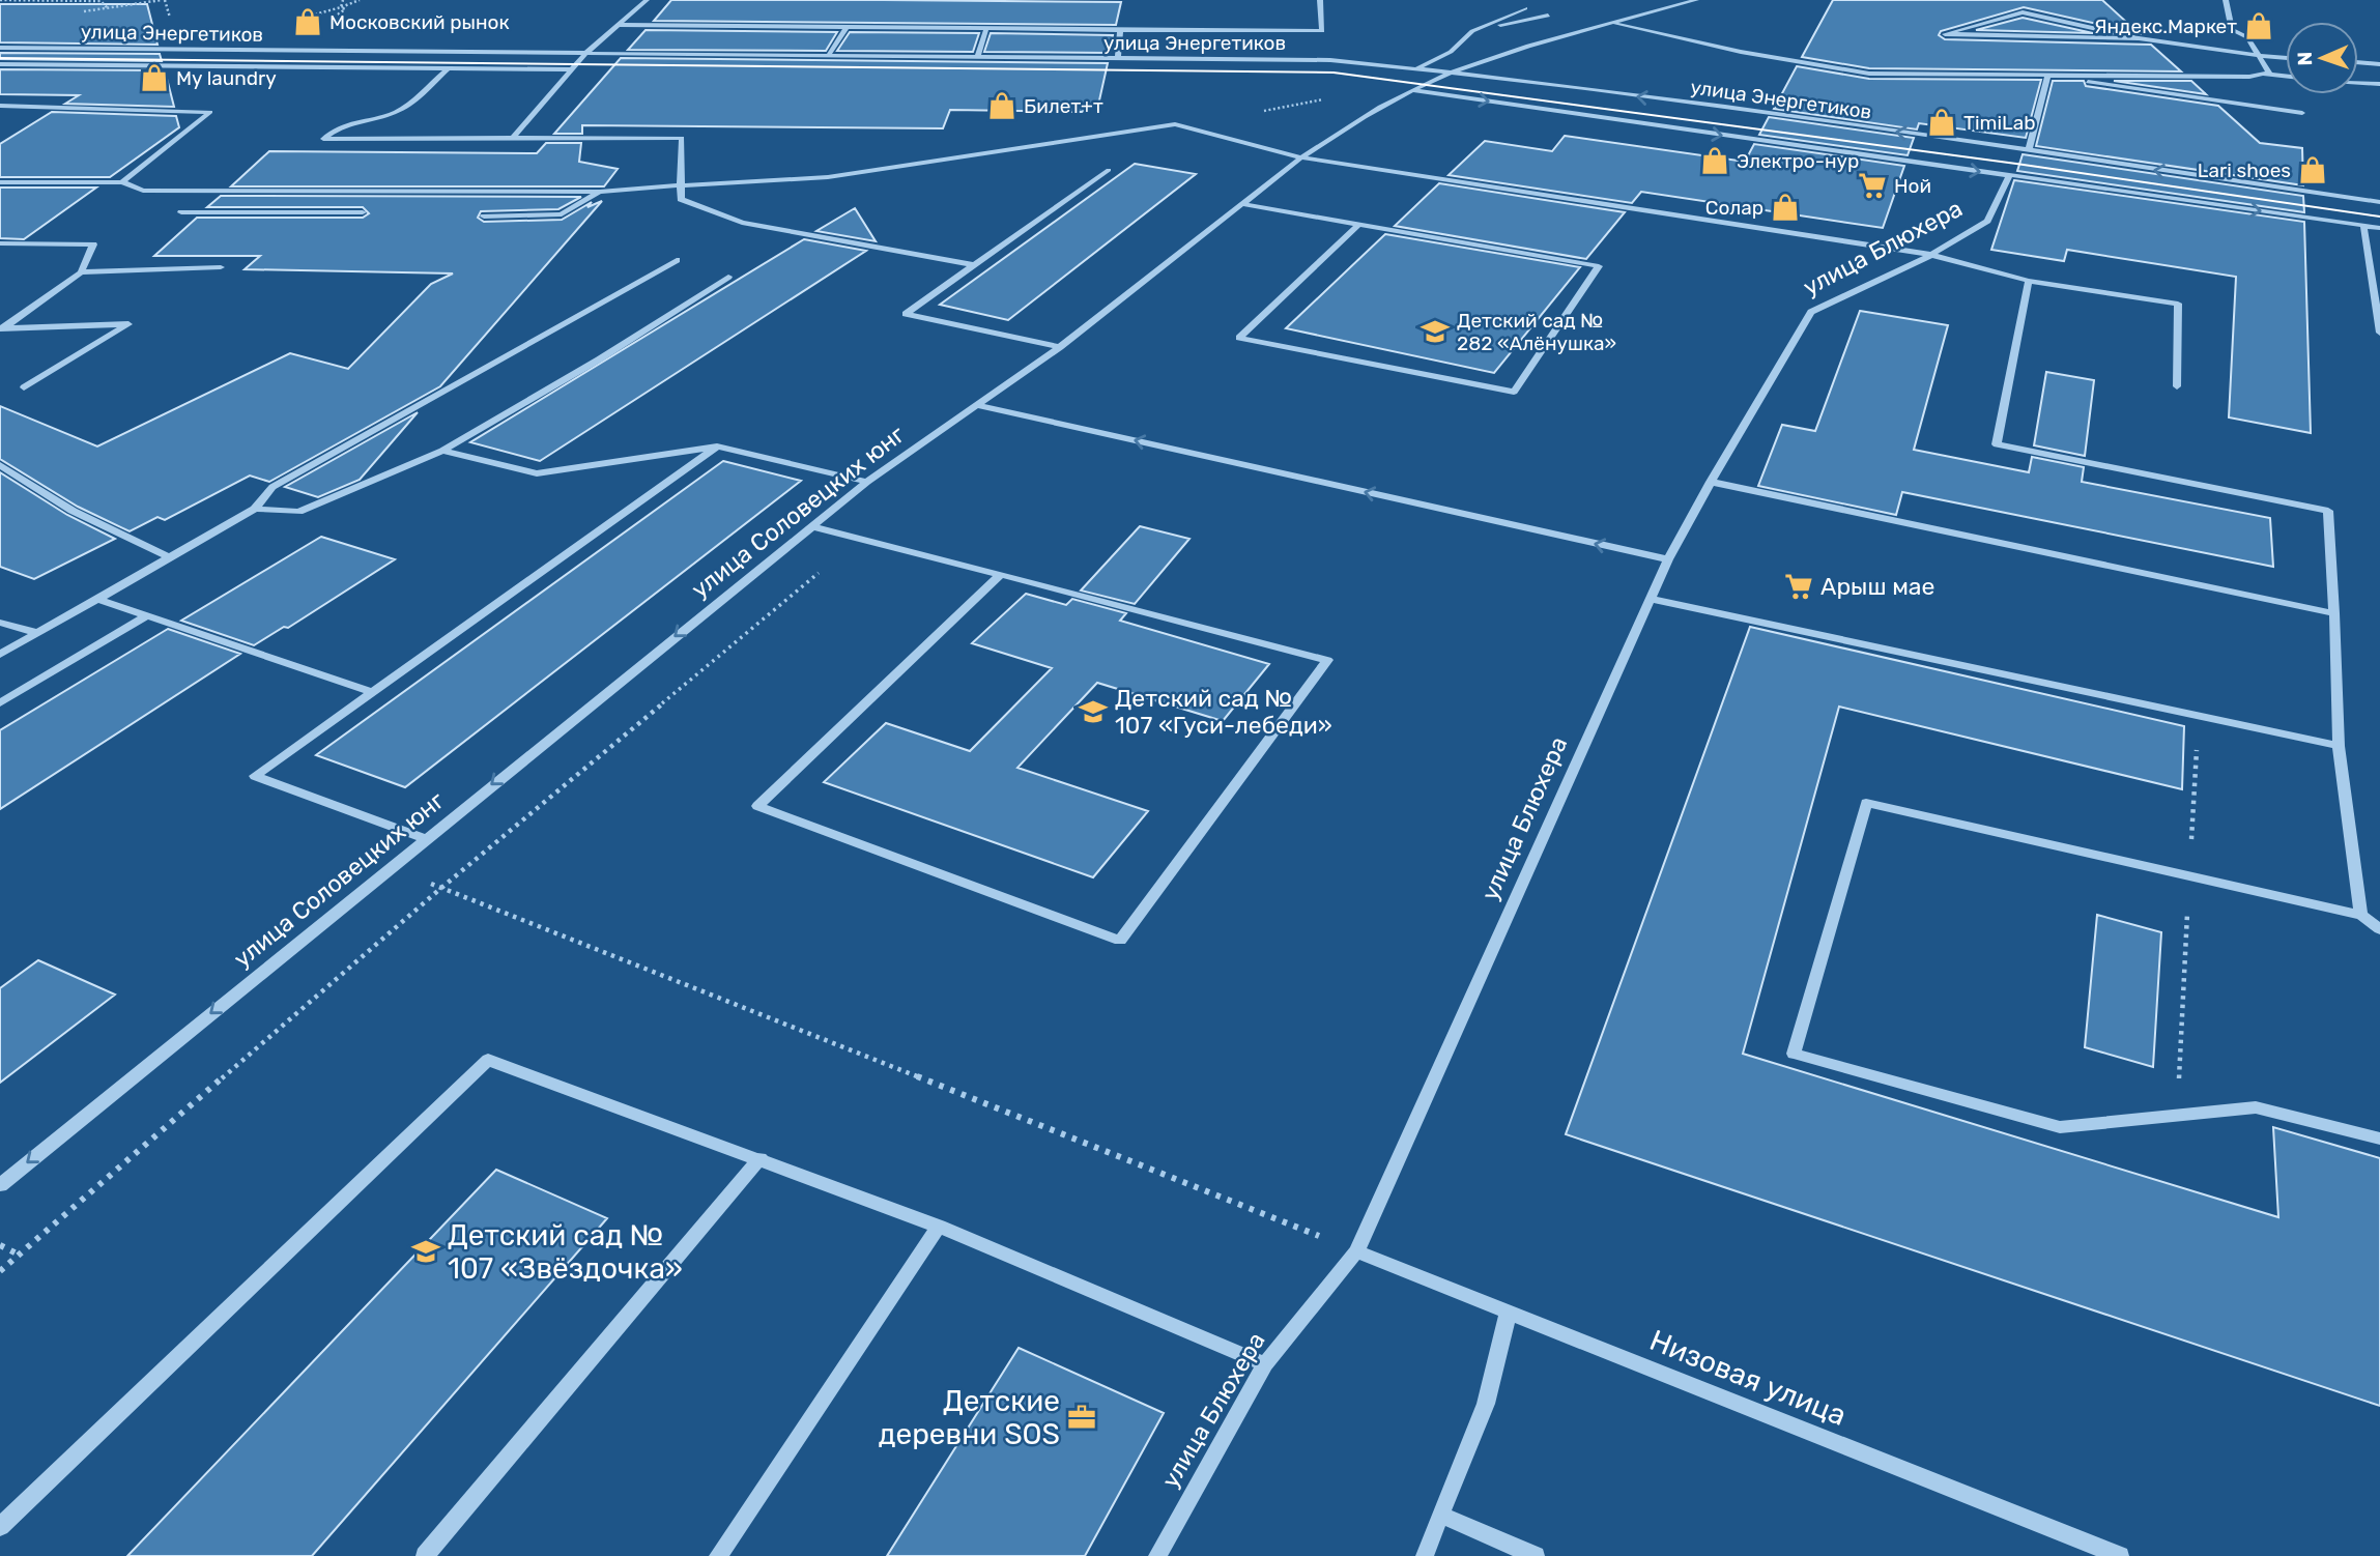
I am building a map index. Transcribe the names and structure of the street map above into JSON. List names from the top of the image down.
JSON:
{
  "streets": {
    "street": [
      "улица Энергетиков",
      "улица Блюхера",
      "улица Соловецких юнг",
      "Низовая улица"
    ]
  },
  "crossings": [
    ["улица Энергетиков", "улица Блюхера"],
    ["улица Энергетиков", "улица Соловецких юнг"],
    ["улица Блюхера", "Низовая улица"]
  ],
  "one_way": ["улица Соловецких юнг"],
  "places": {
    "shop": [
      "Московский рынок",
      "Яндекс.Маркет",
      "My laundry",
      "Билет+т",
      "TimiLab",
      "Электро-нур",
      "Lari shoes",
      "Солар"
    ],
    "supermarket": ["Ной", "Арыш мае"],
    "school or university": ["Детский сад № 282 «Алёнушка»", "Детский сад № 107 «Гуси-лебеди»", "Детский сад № 107 «Звёздочка»"],
    "office": ["Детские деревни SOS"]
  },
  "north": "left"
}
